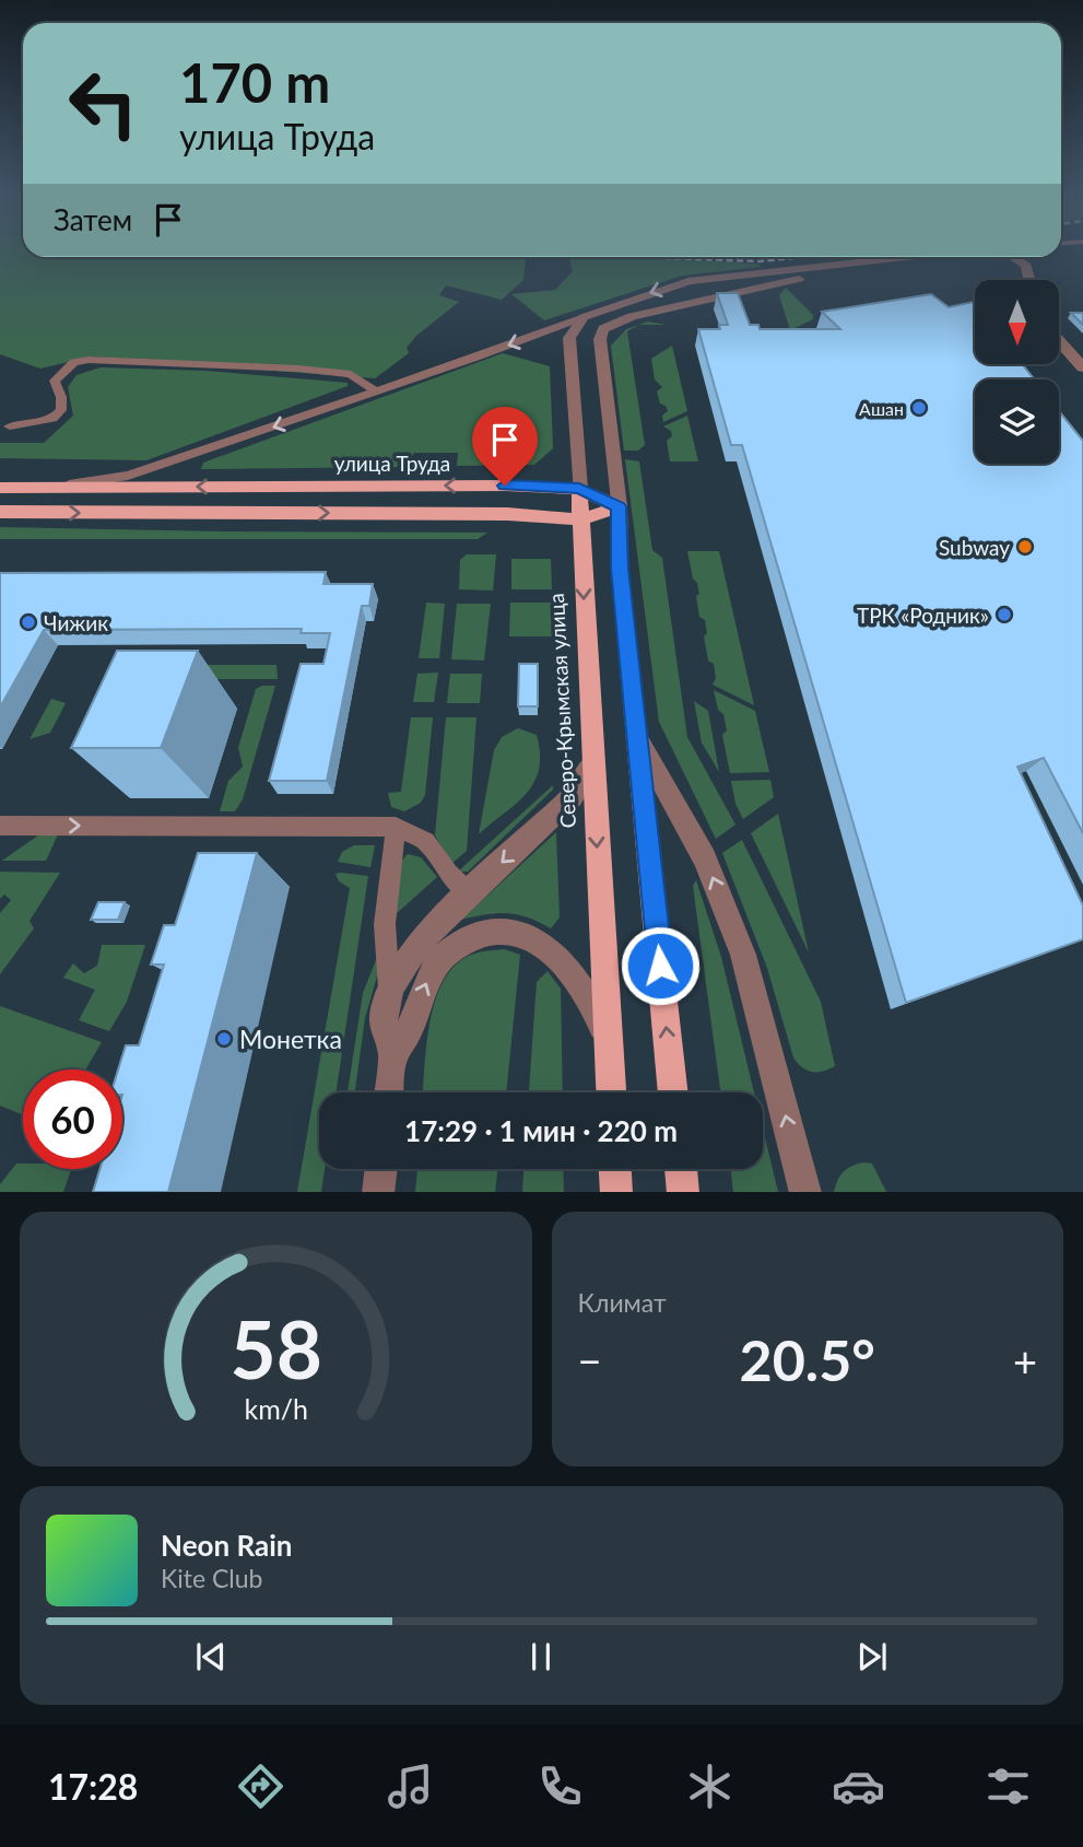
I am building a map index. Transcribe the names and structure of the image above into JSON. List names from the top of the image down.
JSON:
{
  "streets": {
    "main road": ["улица Труда", "Северо-Крымская улица"]
  },
  "crossings": [
    ["улица Труда", "Северо-Крымская улица"]
  ],
  "places": [
    "Ашан",
    "Subway",
    "ТРК «Родник»",
    "Чижик",
    "Монетка"
  ],
  "north": "bottom",
  "page": {
    "turn": ["170 m", "улица Труда"],
    "then": "Затем",
    "limit": "60",
    "trip": "17:29 · 1 мин · 220 m",
    "tile": "Климат",
    "heat": ["−", "20.5°", "+"],
    "song": ["Neon Rain", "Kite Club"],
    "tabs": "17:28",
    "gauge": ["58", "km/h"]
  }
}
